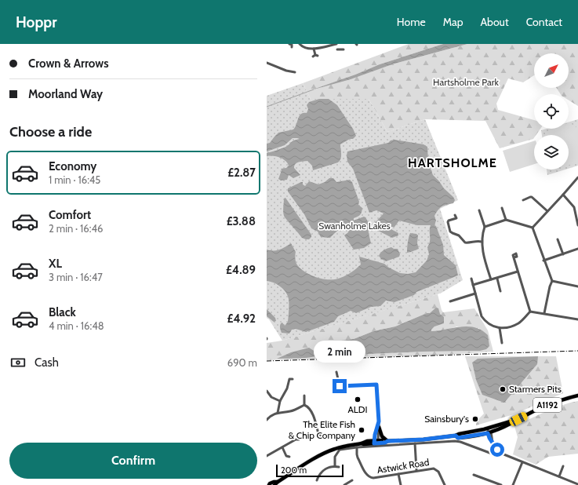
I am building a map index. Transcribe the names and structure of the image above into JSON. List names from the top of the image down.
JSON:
{
  "streets": {
    "main road": ["A1192"],
    "street": ["Astwick Road"]
  },
  "districts": ["HARTSHOLME"],
  "parks": ["Hartsholme Park", "Swanholme Lakes"],
  "places": [
    "Starmers Pits",
    "ALDI",
    "Sainsbury's",
    "The Elite Fish & Chip Company"
  ],
  "scale_bar": "200 m",
  "north": "top right",
  "page": {
    "header": "Hoppr",
    "nav": [
      "Home",
      "Map",
      "About",
      "Contact"
    ],
    "banner": ["Crown & Arrows", "Moorland Way"],
    "heading": "Choose a ride",
    "list": [
      {
        "name": "Economy",
        "note": "1 min · 16:45",
        "value": "£2.87"
      },
      {
        "name": "Comfort",
        "note": "2 min · 16:46",
        "value": "£3.88"
      },
      {
        "name": "XL",
        "note": "3 min · 16:47",
        "value": "£4.89"
      },
      {
        "name": "Black",
        "note": "4 min · 16:48",
        "value": "£4.92"
      }
    ],
    "bubble": "2 min",
    "pay": ["Cash", "690 m"],
    "buttons": "Confirm",
    "scale": "200 m"
  }
}
